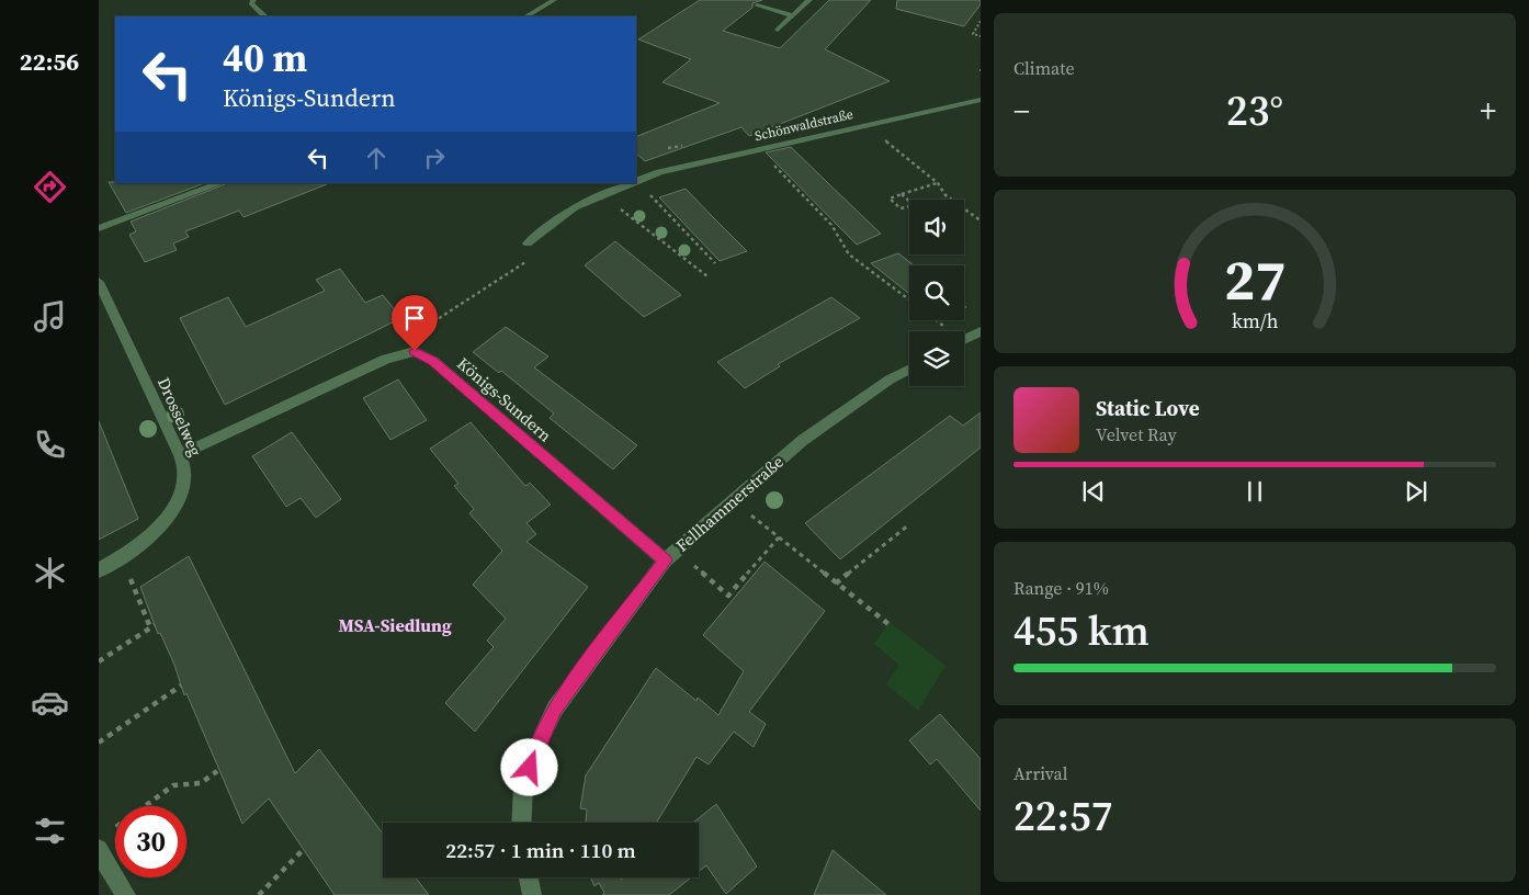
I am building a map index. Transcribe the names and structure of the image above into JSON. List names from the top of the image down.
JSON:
{
  "streets": {
    "street": [
      "Schönwaldstraße",
      "Königs-Sundern",
      "Drosselweg",
      "Fellhammerstraße"
    ]
  },
  "crossings": [
    ["Königs-Sundern", "Drosselweg"],
    ["Königs-Sundern", "Fellhammerstraße"]
  ],
  "districts": ["MSA-Siedlung"],
  "page": {
    "tabs": "22:56",
    "tile": [
      "Climate",
      ["Range · 91%", "455 km"],
      ["Arrival", "22:57"]
    ],
    "turn": ["40 m", "Königs-Sundern"],
    "heat": ["−", "23°", "+"],
    "song": ["Static Love", "Velvet Ray"],
    "limit": "30",
    "trip": "22:57 · 1 min · 110 m",
    "gauge": ["27", "km/h"]
  }
}
